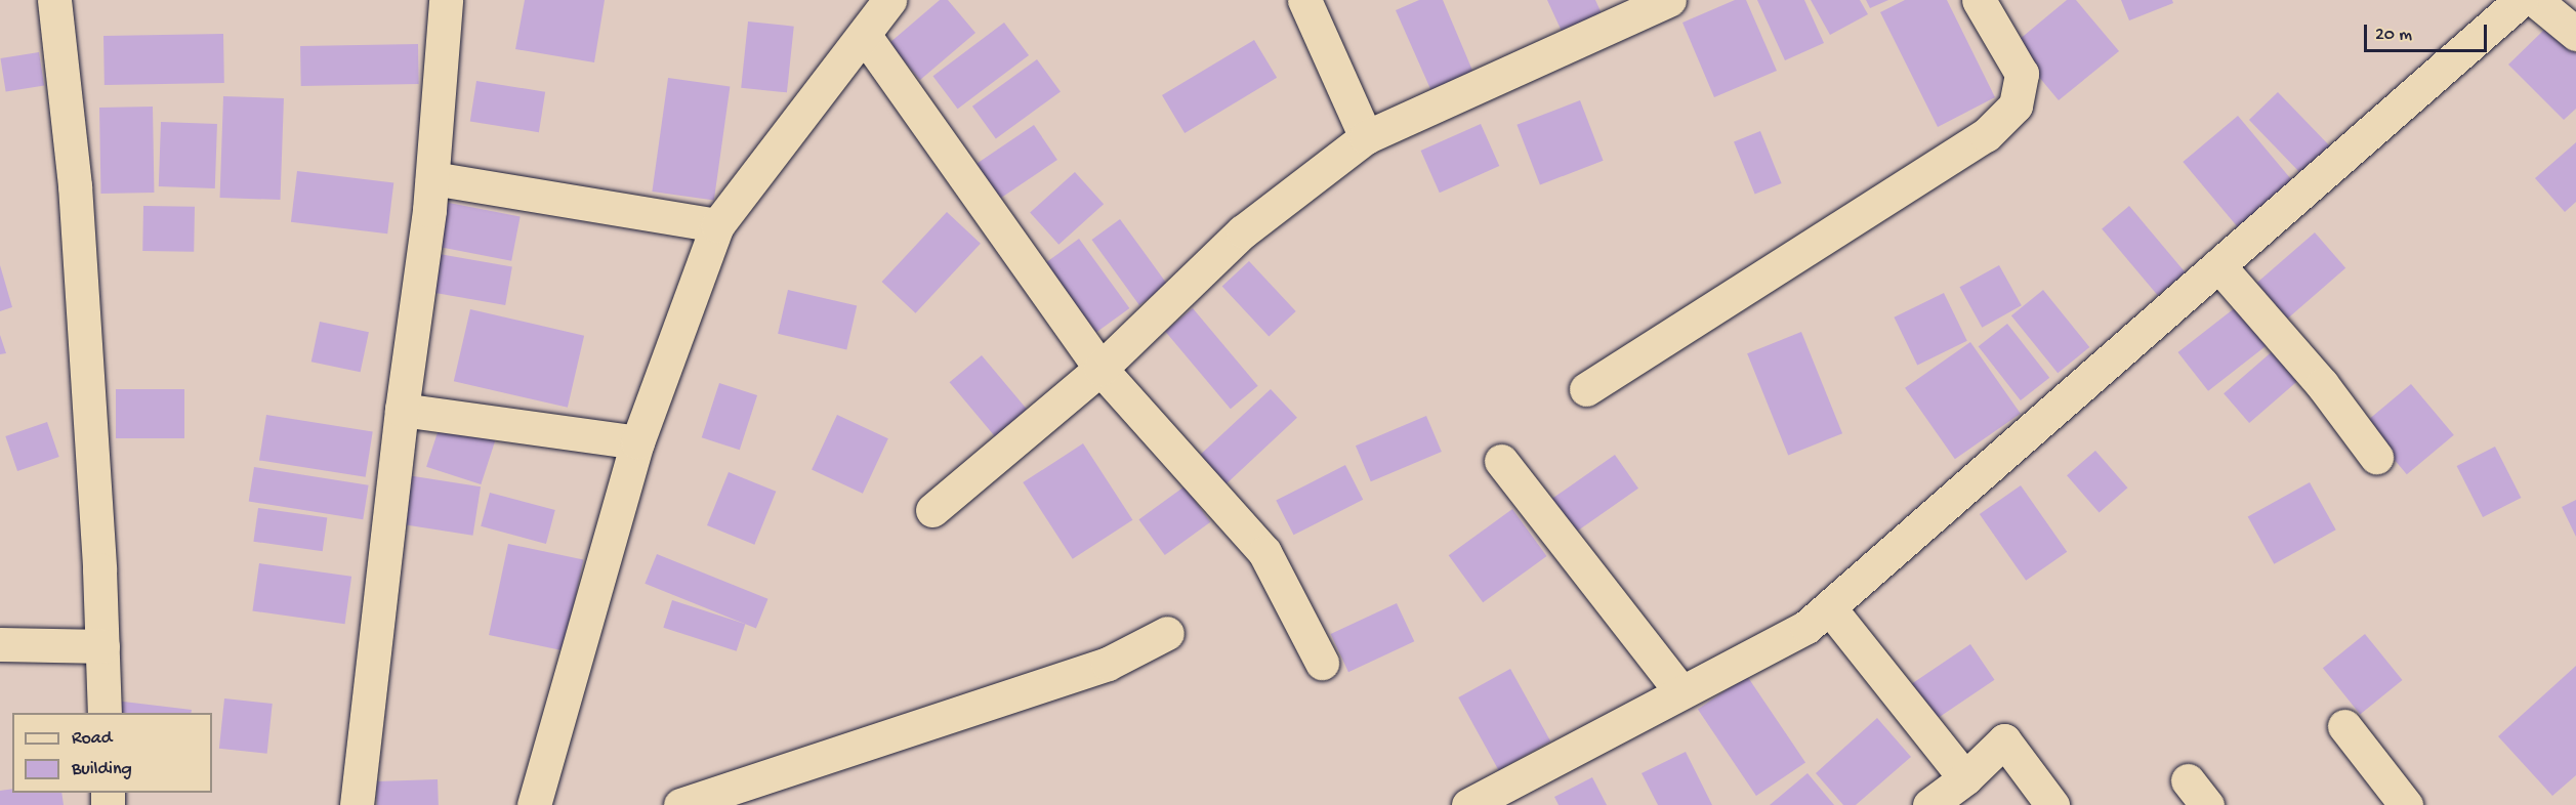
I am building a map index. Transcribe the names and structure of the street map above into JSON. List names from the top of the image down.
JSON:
{
  "legend": ["Road", "Building"],
  "scale_bar": "20 m"
}
